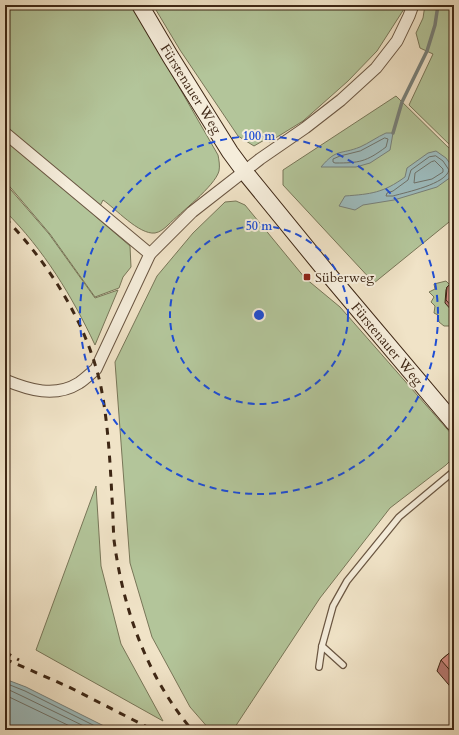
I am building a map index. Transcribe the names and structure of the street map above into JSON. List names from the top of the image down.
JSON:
{
  "streets": {
    "street": ["Fürstenauer Weg"]
  },
  "places": {
    "transit": ["Süberweg"]
  },
  "rings": ["100 m", "50 m"]
}
